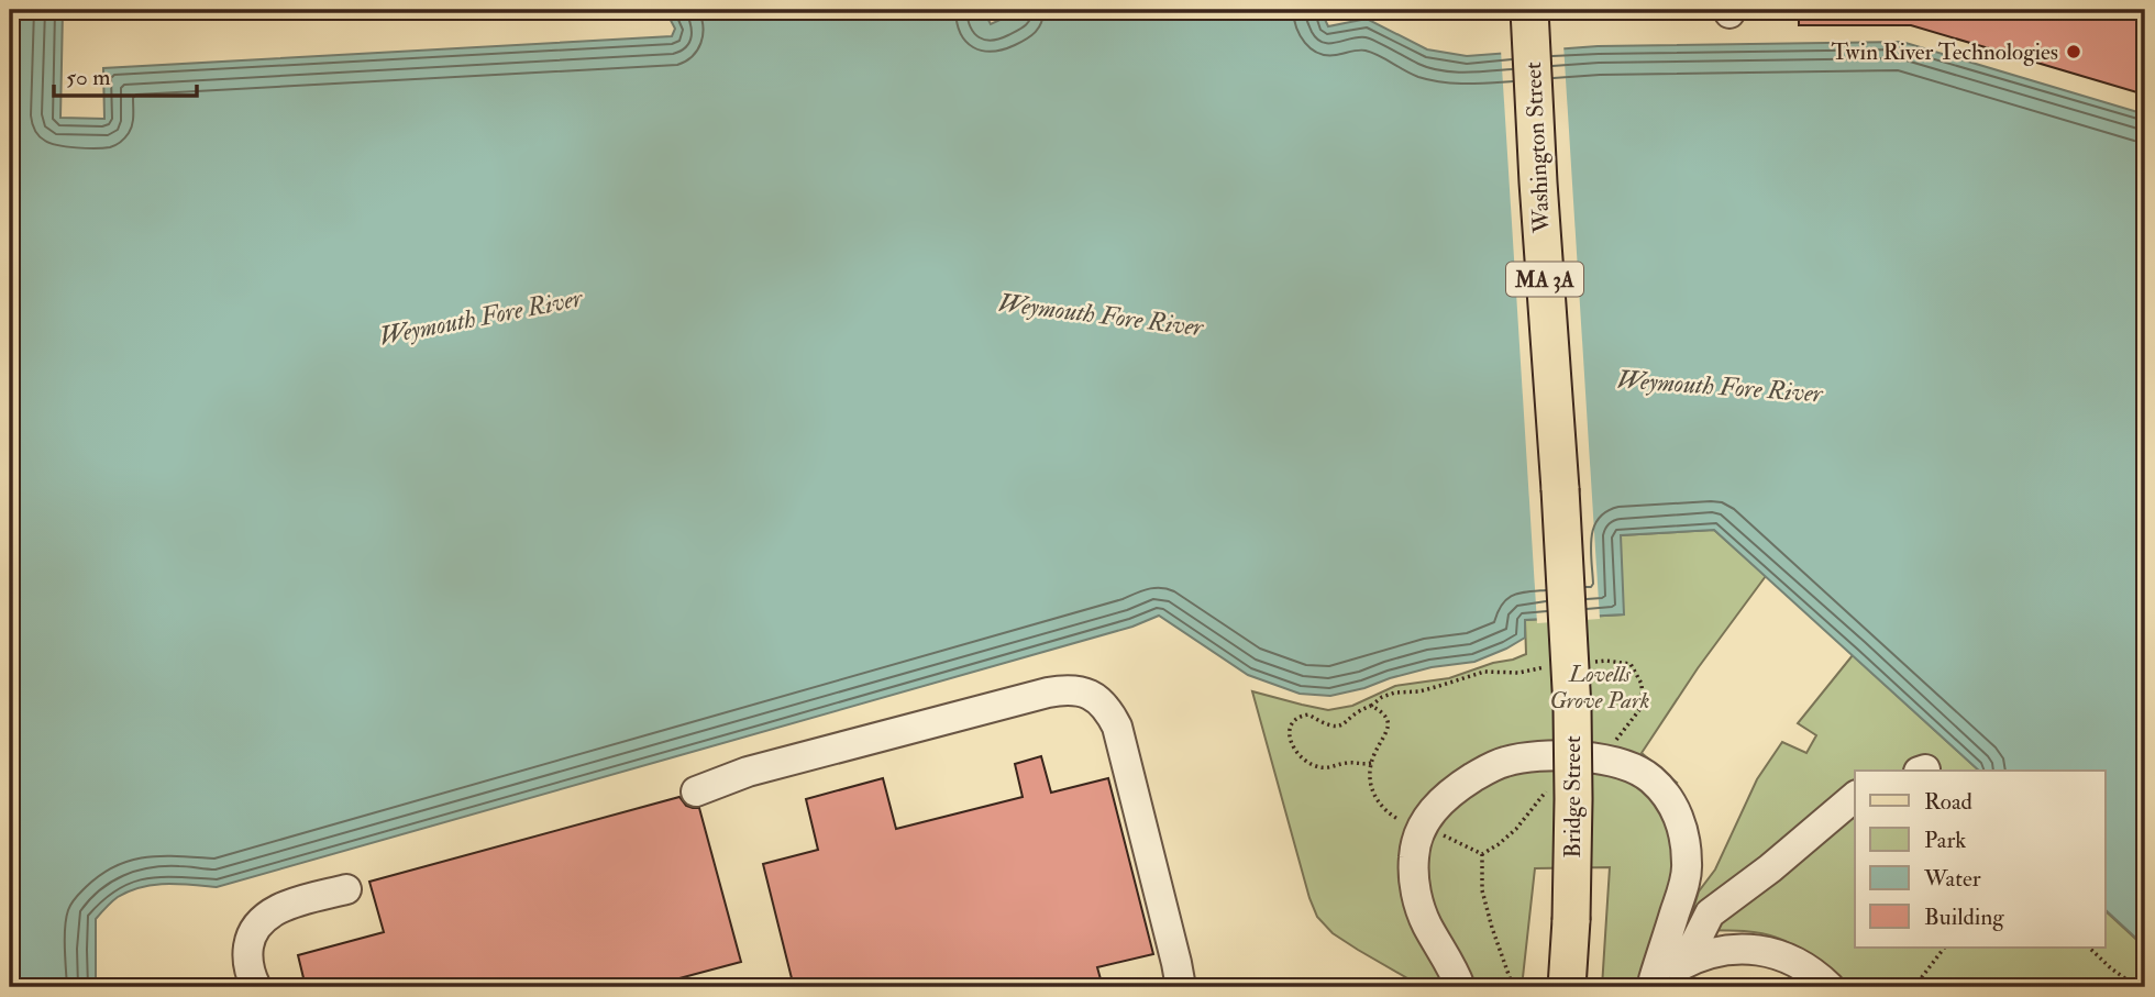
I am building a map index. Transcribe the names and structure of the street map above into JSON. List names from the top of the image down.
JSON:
{
  "streets": {
    "main road": ["Washington Street", "MA 3A", "Bridge Street"]
  },
  "crossings": [
    ["Washington Street", "Bridge Street"]
  ],
  "water": ["Weymouth Fore River"],
  "parks": ["Lovells Grove Park"],
  "places": ["Twin River Technologies"],
  "legend": [
    "Road",
    "Park",
    "Water",
    "Building"
  ],
  "scale_bar": "50 m"
}
